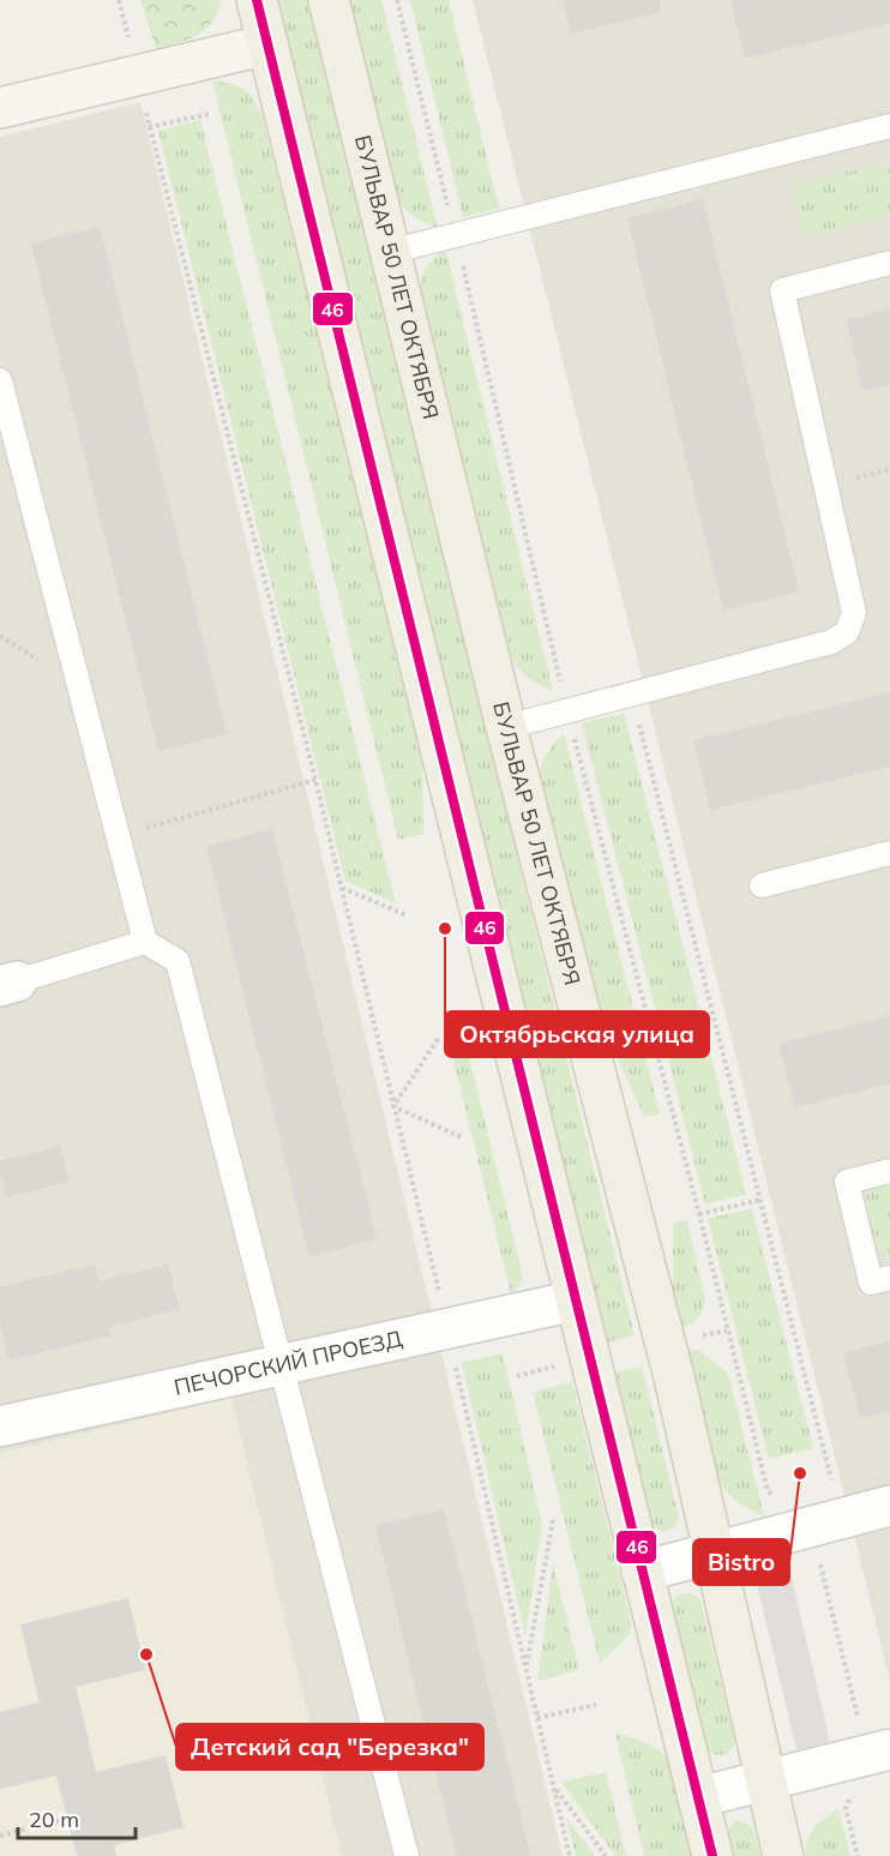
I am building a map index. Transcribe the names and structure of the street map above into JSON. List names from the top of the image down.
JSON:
{
  "streets": {
    "main road": ["БУЛЬВАР 50 ЛЕТ ОКТЯБРЯ"],
    "street": ["ПЕЧОРСКИЙ ПРОЕЗД"]
  },
  "places": ["Октябрьская улица", "Bistro", "Детский сад \"Березка\""],
  "lines": ["transit line 46"],
  "scale_bar": "20 m"
}
